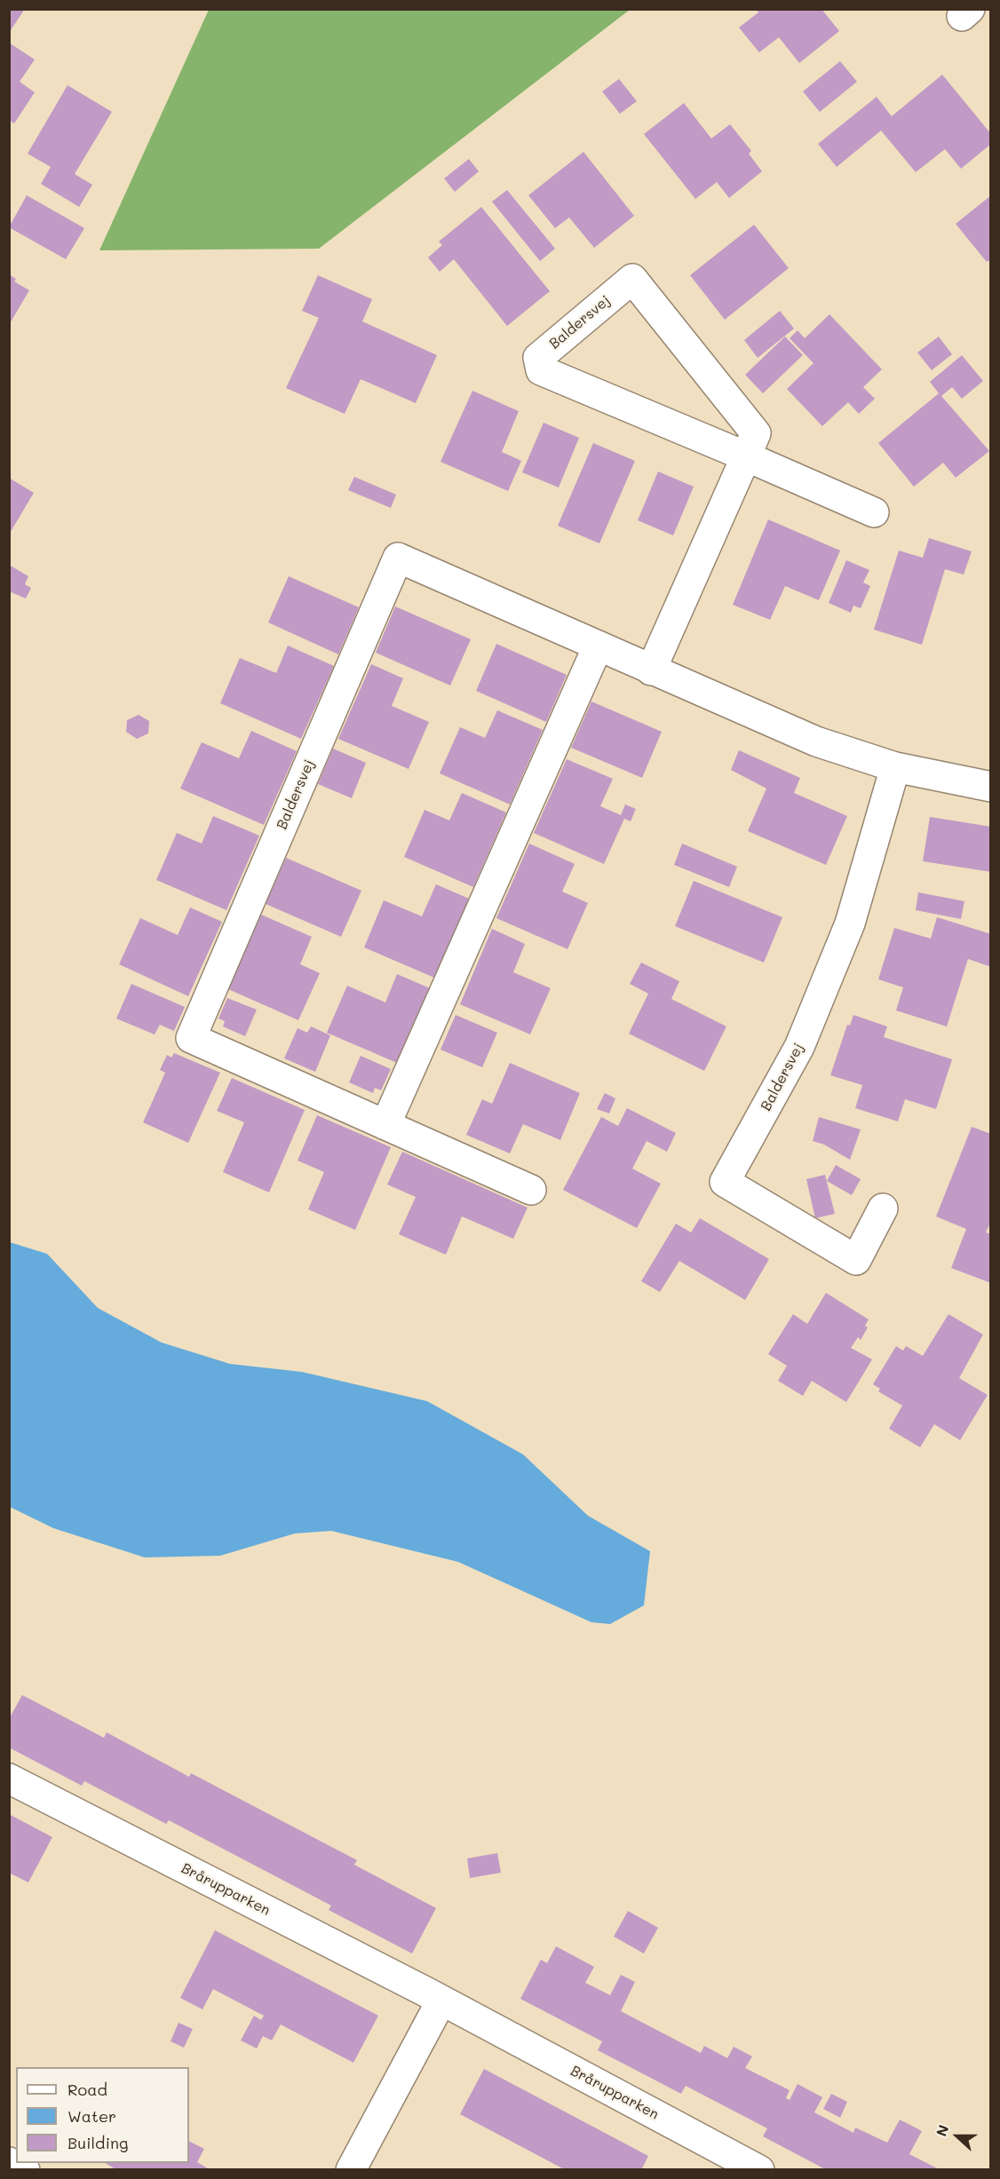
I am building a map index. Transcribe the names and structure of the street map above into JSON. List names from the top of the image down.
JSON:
{
  "streets": {
    "street": ["Baldersvej", "Brårupparken"]
  },
  "legend": ["Road", "Water", "Building"],
  "north": "left"
}
